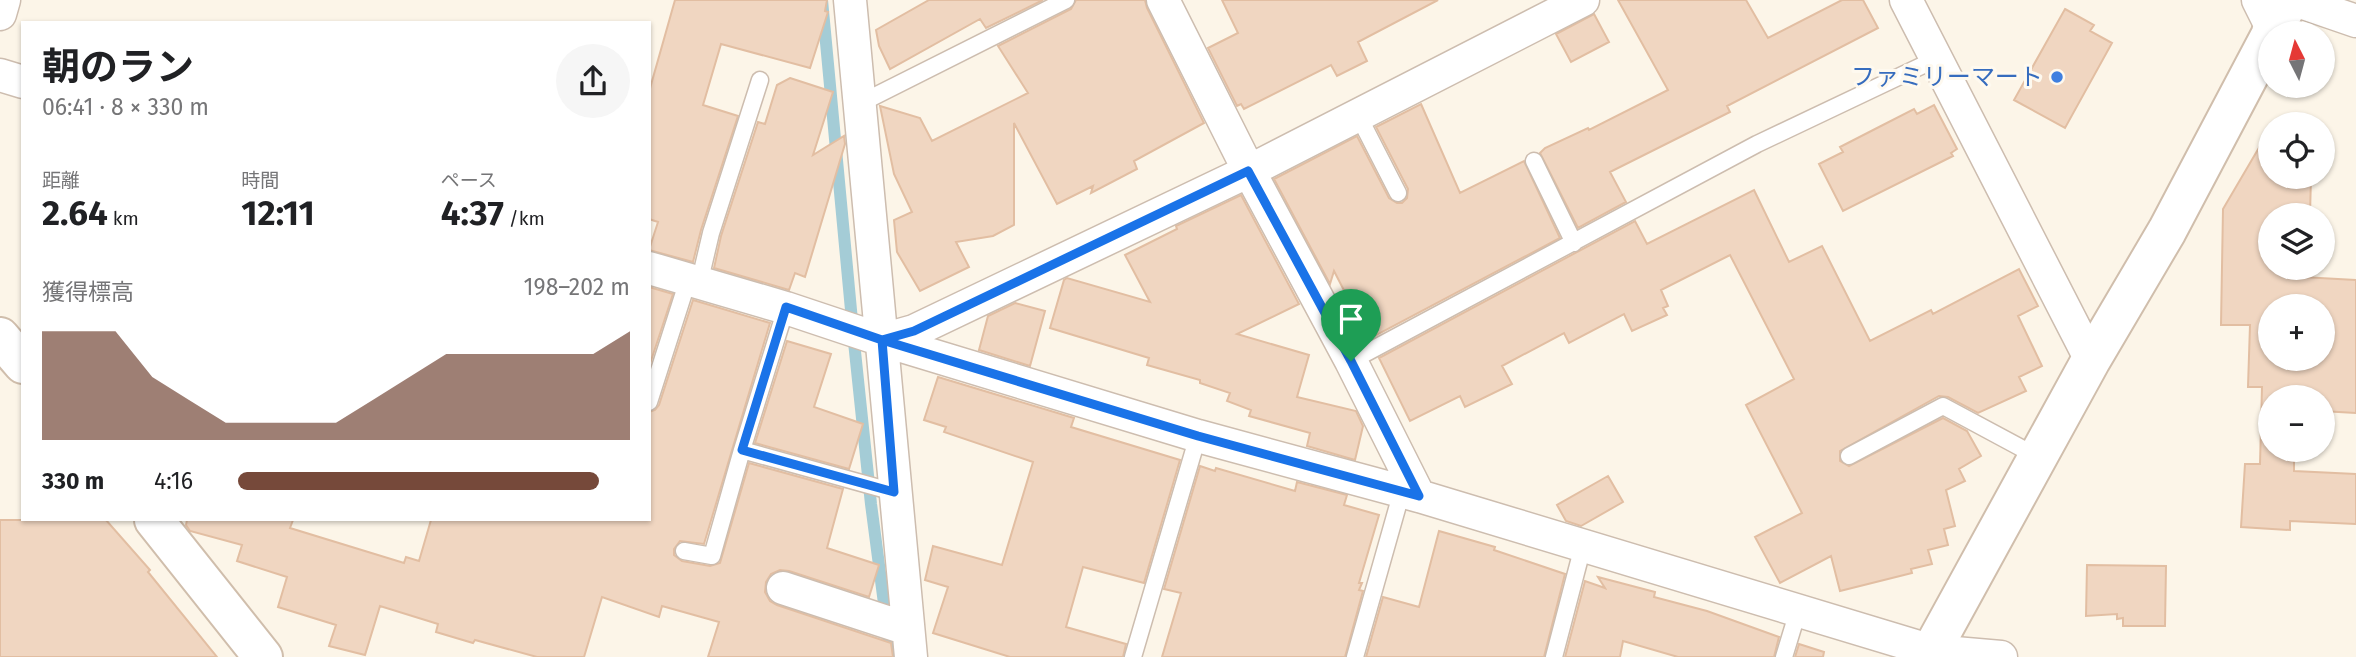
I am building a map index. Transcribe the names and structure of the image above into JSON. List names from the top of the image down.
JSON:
{
  "places": ["ファミリーマート"],
  "north": "top",
  "page": {
    "map_buttons": ["+", "−"],
    "heading": ["朝のラン", "06:41 · 8 × 330 m"],
    "stats": [
      ["距離", "2.64 km"],
      ["時間", "12:11"],
      ["ペース", "4:37 /km"]
    ],
    "chart": ["獲得標高", "198–202 m"],
    "list": [
      {
        "name": "330 m",
        "note": "4:16"
      }
    ]
  }
}
